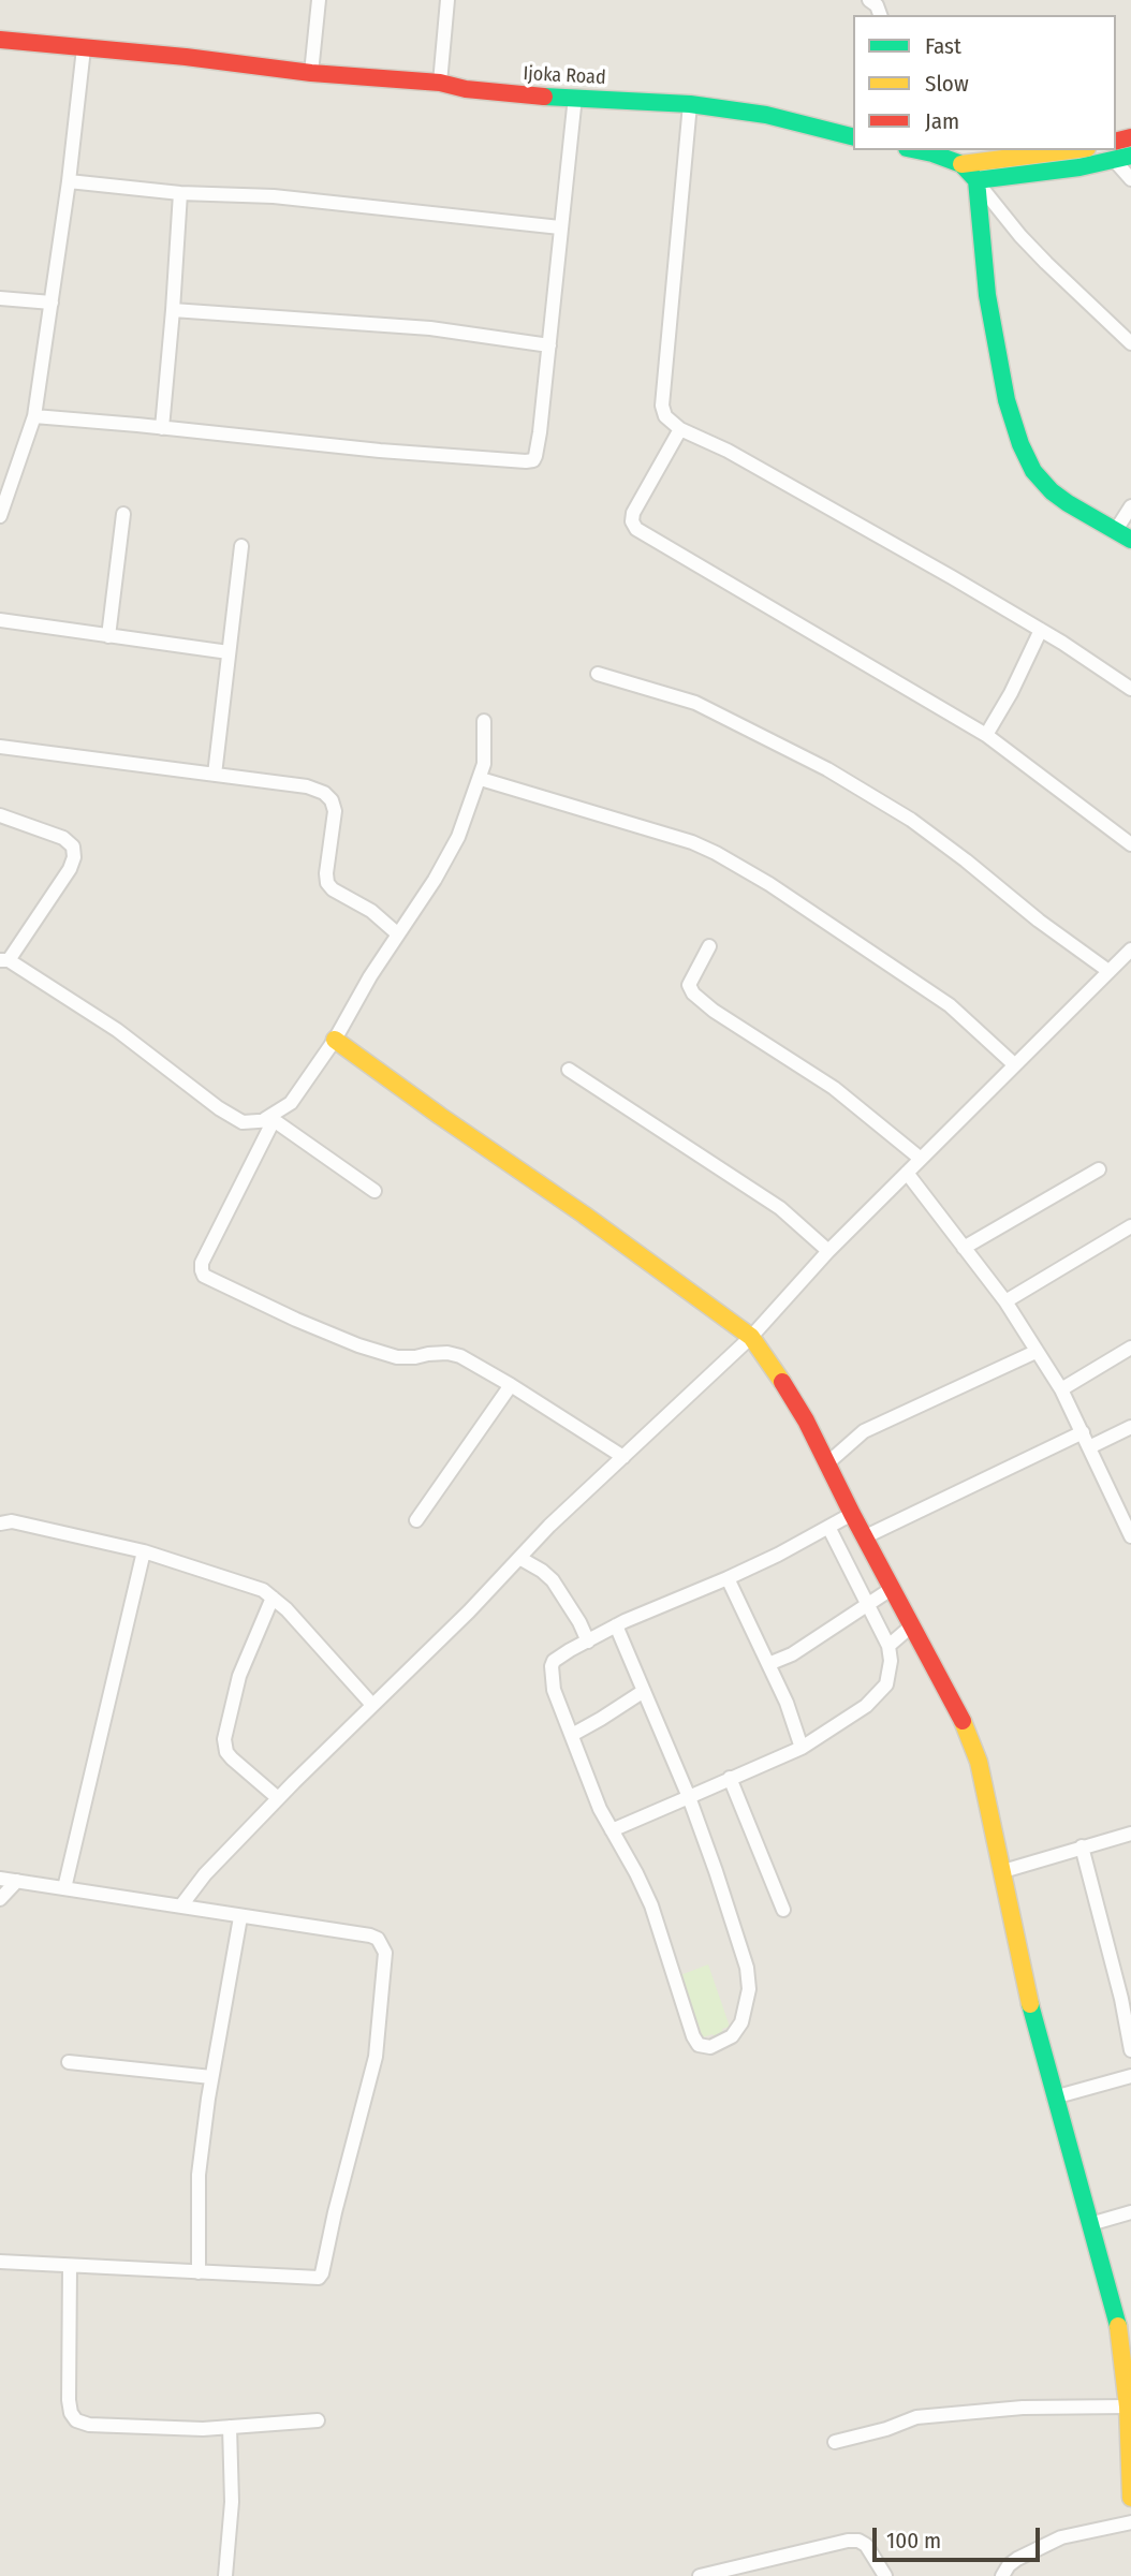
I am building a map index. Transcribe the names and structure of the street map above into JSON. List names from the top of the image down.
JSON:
{
  "streets": {
    "street": ["Ijoka Road"]
  },
  "legend": ["Fast", "Slow", "Jam"],
  "scale_bar": "100 m"
}
